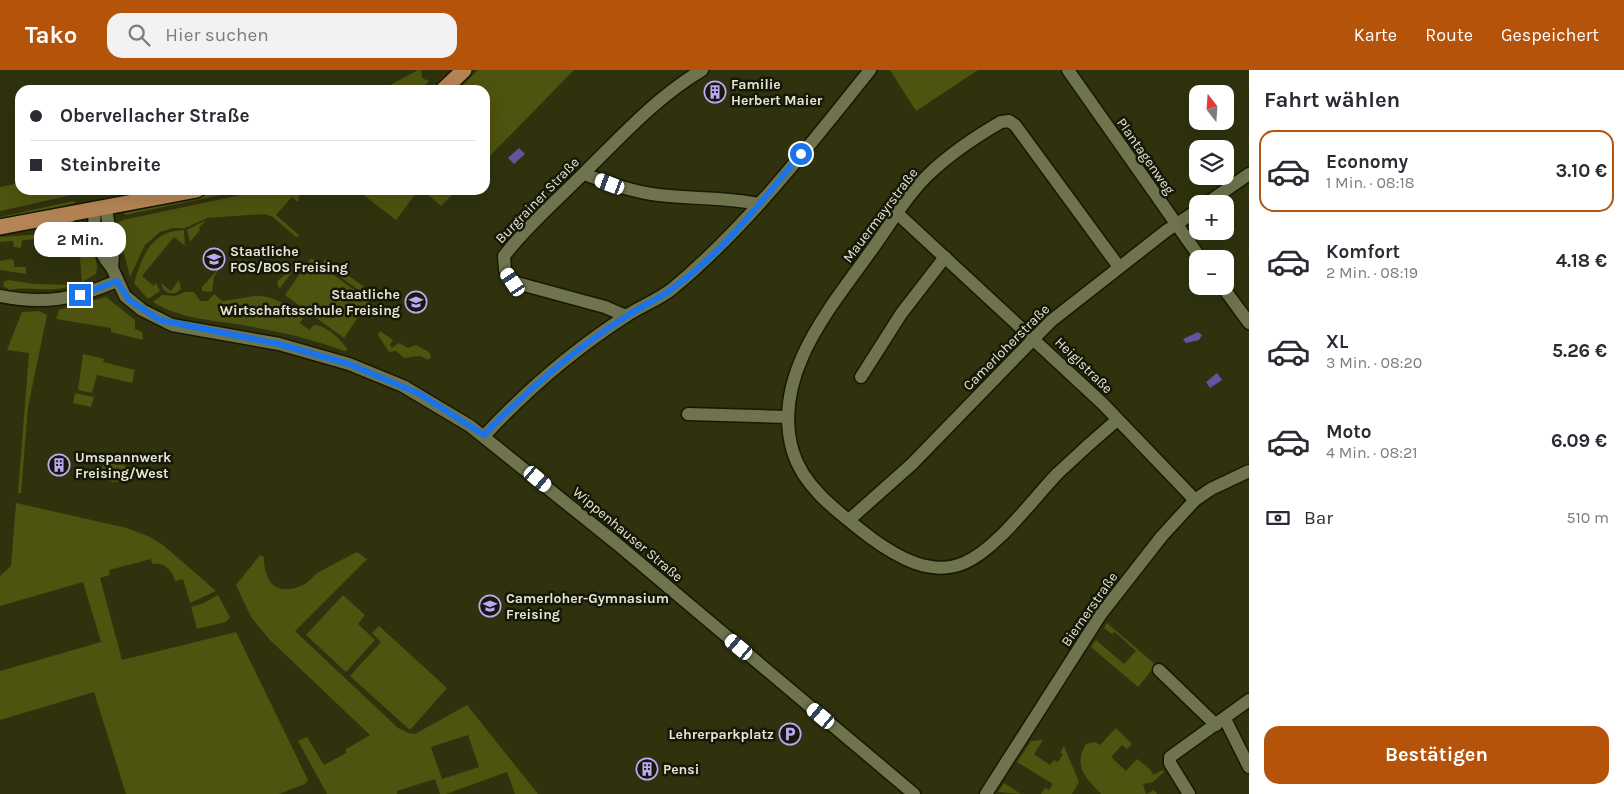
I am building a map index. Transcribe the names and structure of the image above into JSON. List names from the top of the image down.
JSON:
{
  "streets": {
    "street": [
      "Plantagenweg",
      "Burgrainer Straße",
      "Mauermayrstraße",
      "Camerloherstraße",
      "Heiglstraße",
      "Wippenhauser Straße",
      "Biernerstraße"
    ]
  },
  "crossings": [
    ["Plantagenweg", "Camerloherstraße"],
    ["Mauermayrstraße", "Camerloherstraße"],
    ["Mauermayrstraße", "Heiglstraße"],
    ["Camerloherstraße", "Heiglstraße"],
    ["Heiglstraße", "Biernerstraße"]
  ],
  "places": {
    "building": ["Familie Herbert Maier", "Umspannwerk Freising/West", "Pensi"],
    "school or university": ["Staatliche FOS/BOS Freising", "Staatliche Wirtschaftsschule Freising", "Camerloher-Gymnasium Freising"],
    "parking": ["Lehrerparkplatz"]
  },
  "north": "top",
  "page": {
    "header": "Tako",
    "search": "Hier suchen",
    "nav": ["Karte", "Route", "Gespeichert"],
    "heading": "Fahrt wählen",
    "map_buttons": ["+", "−"],
    "banner": ["Obervellacher Straße", "Steinbreite"],
    "list": [
      {
        "name": "Economy",
        "note": "1 Min. · 08:18",
        "value": "3.10 €"
      },
      {
        "name": "Komfort",
        "note": "2 Min. · 08:19",
        "value": "4.18 €"
      },
      {
        "name": "XL",
        "note": "3 Min. · 08:20",
        "value": "5.26 €"
      },
      {
        "name": "Moto",
        "note": "4 Min. · 08:21",
        "value": "6.09 €"
      }
    ],
    "bubble": "2 Min.",
    "pay": ["Bar", "510 m"],
    "buttons": "Bestätigen"
  }
}
